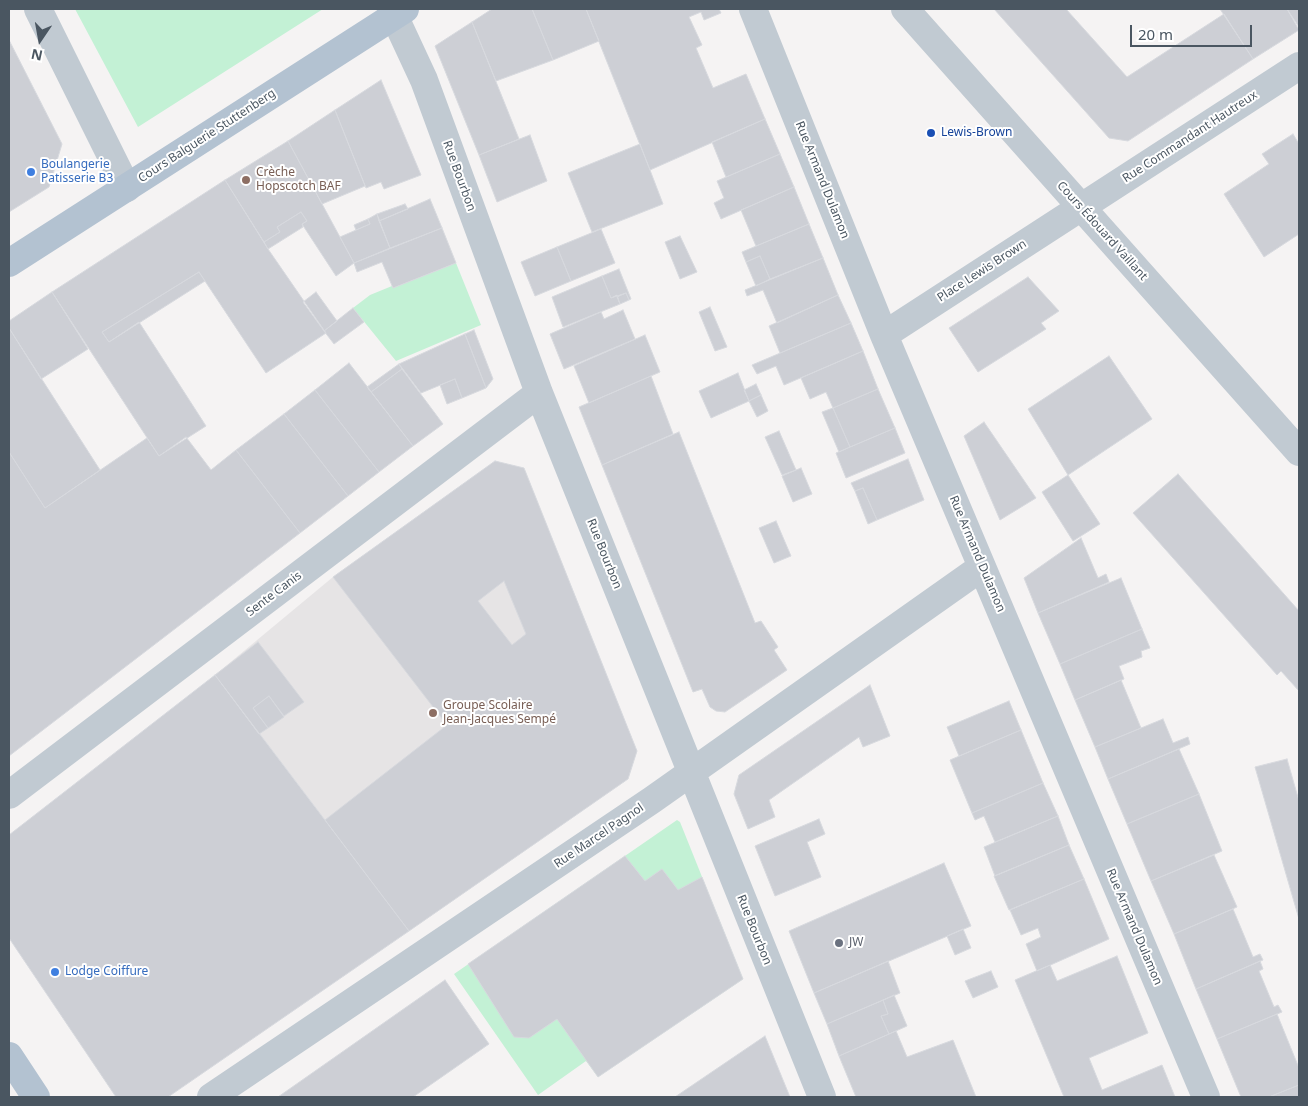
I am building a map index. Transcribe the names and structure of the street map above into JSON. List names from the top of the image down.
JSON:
{
  "streets": {
    "main road": ["Cours Balguerie Stuttenberg"],
    "street": [
      "Rue Commandant Hautreux",
      "Rue Bourbon",
      "Rue Armand Dulamon",
      "Cours Édouard Vaillant",
      "Place Lewis Brown",
      "Sente Canis",
      "Rue Marcel Pagnol"
    ]
  },
  "crossings": [
    ["Cours Balguerie Stuttenberg", "Rue Bourbon"],
    ["Rue Commandant Hautreux", "Cours Édouard Vaillant"],
    ["Rue Commandant Hautreux", "Place Lewis Brown"],
    ["Rue Bourbon", "Sente Canis"],
    ["Rue Bourbon", "Rue Marcel Pagnol"],
    ["Rue Armand Dulamon", "Place Lewis Brown"],
    ["Rue Armand Dulamon", "Rue Marcel Pagnol"],
    ["Cours Édouard Vaillant", "Place Lewis Brown"]
  ],
  "places": [
    "Lewis-Brown",
    "Boulangerie Patisserie B3",
    "Crèche Hopscotch BAF",
    "Groupe Scolaire Jean-Jacques Sempé",
    "JW",
    "Lodge Coiffure"
  ],
  "scale_bar": "20 m",
  "north": "bottom"
}
